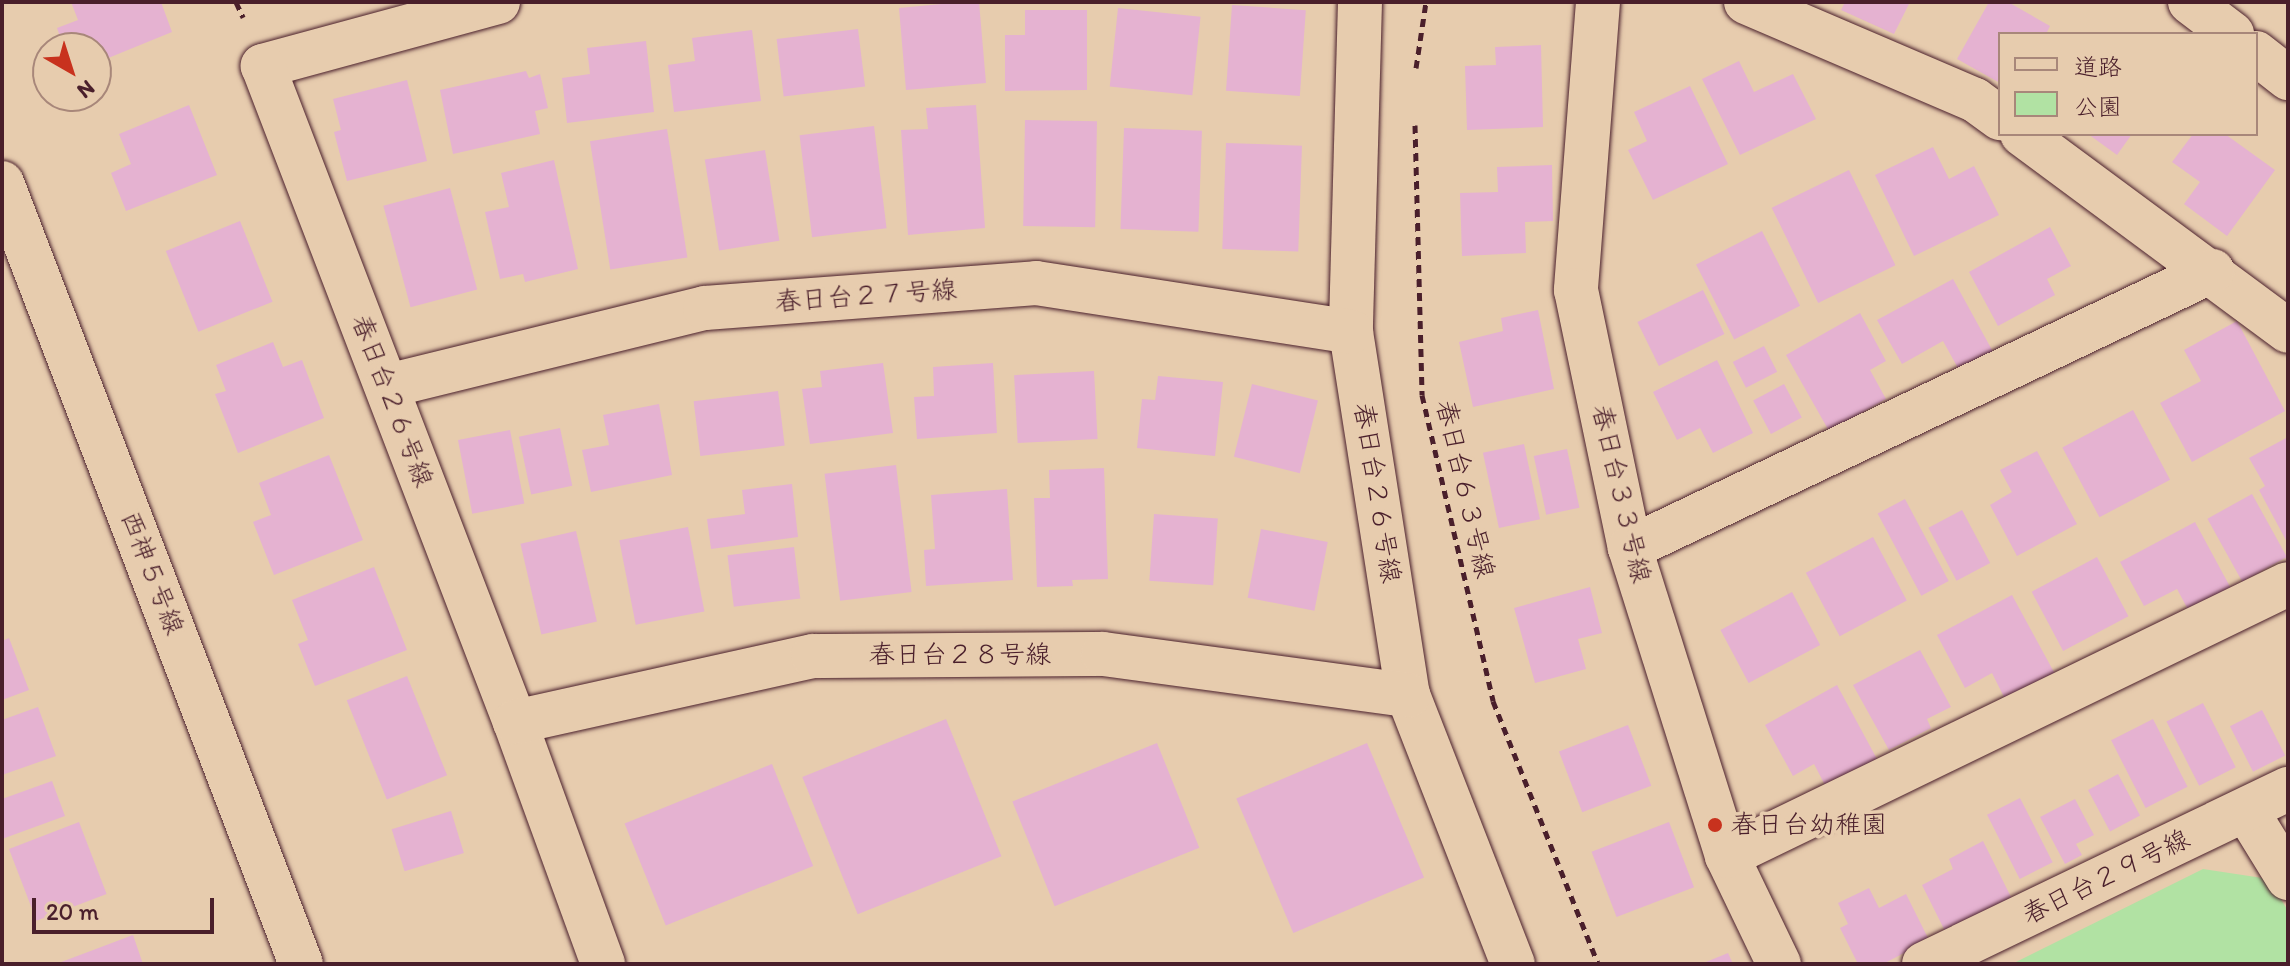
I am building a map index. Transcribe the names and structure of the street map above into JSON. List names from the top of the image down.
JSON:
{
  "streets": {
    "street": [
      "春日台２７号線",
      "春日台２６号線",
      "春日台３３号線",
      "西神５号線",
      "春日台２８号線",
      "春日台２９号線"
    ],
    "path": ["春日台６３号線"]
  },
  "crossings": [
    ["春日台２７号線", "春日台２６号線"],
    ["春日台２６号線", "春日台２８号線"]
  ],
  "places": ["春日台幼稚園"],
  "legend": ["道路", "公園"],
  "scale_bar": "20 m",
  "north": "bottom right"
}
